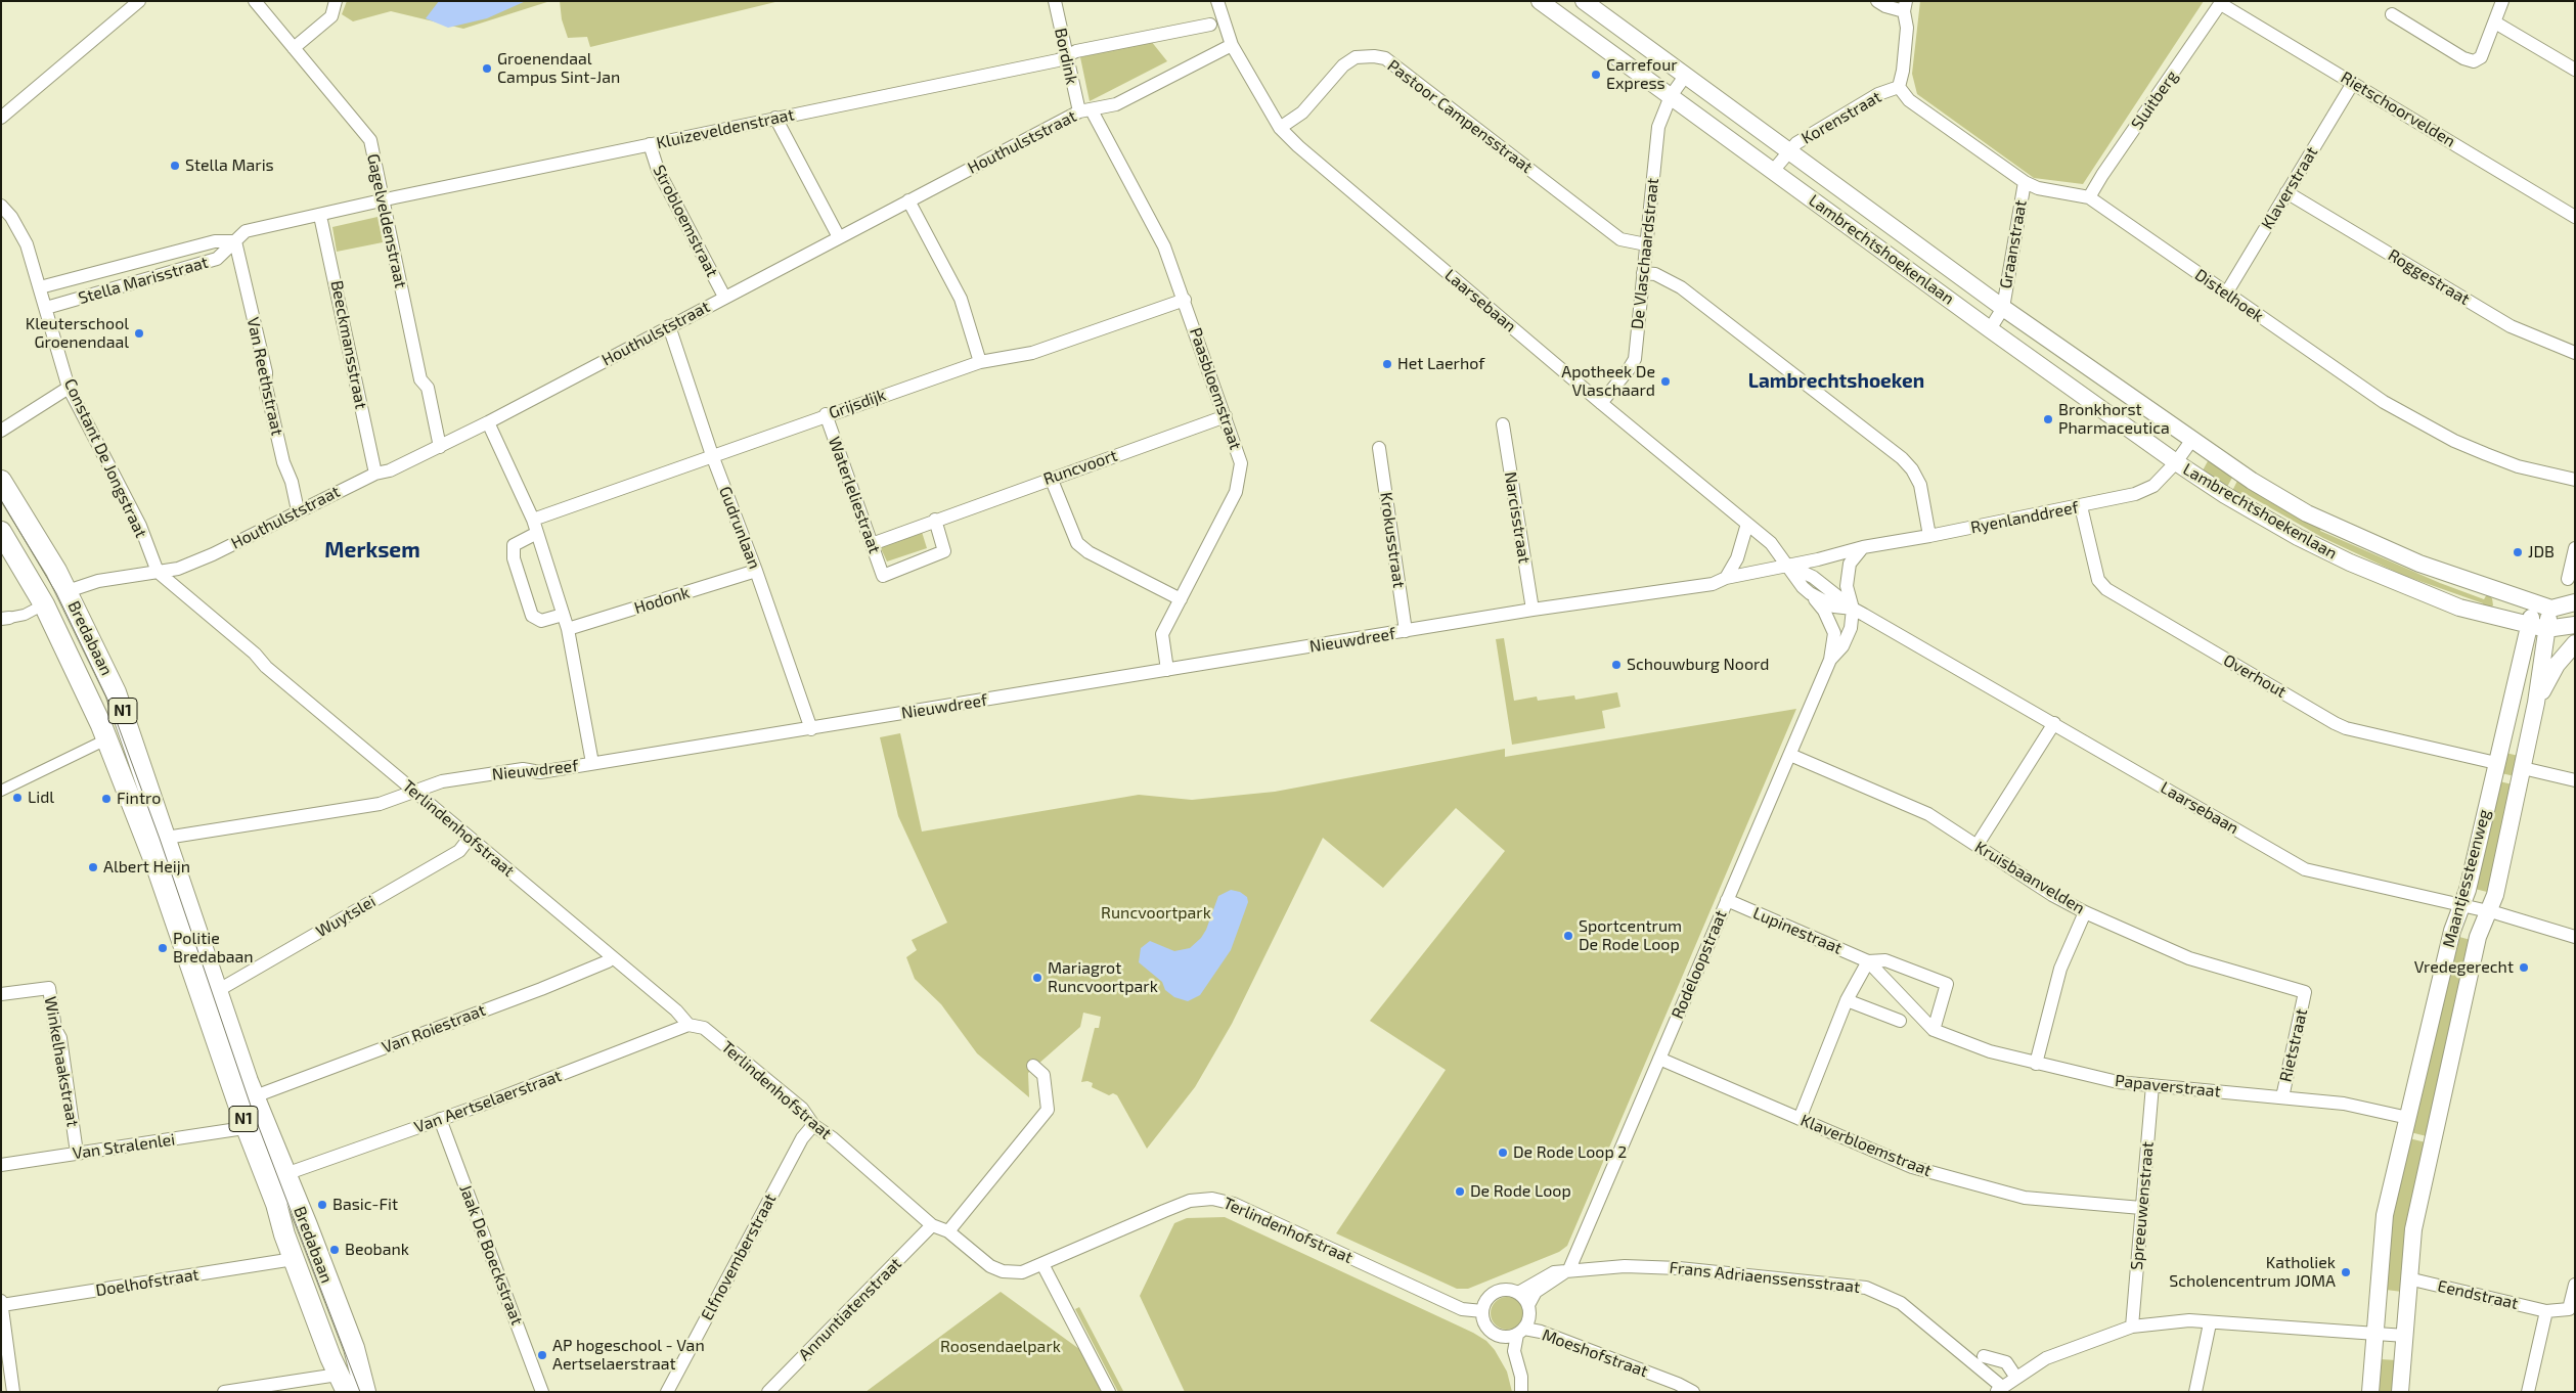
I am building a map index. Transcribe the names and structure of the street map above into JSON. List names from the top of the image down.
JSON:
{
  "streets": {
    "main road": ["Bredabaan", "N1"],
    "street": [
      "Bordink",
      "Sluitberg",
      "Rietschoorvelden",
      "Pastoor Campensstraat",
      "Korenstraat",
      "Kluizeveldenstraat",
      "Houthulststraat",
      "Klaverstraat",
      "Gagelveldenstraat",
      "Strobloemstraat",
      "Graanstraat",
      "Lambrechtshoekenlaan",
      "De Vlaschaardstraat",
      "Roggestraat",
      "Stella Marisstraat",
      "Distelhoek",
      "Laarsebaan",
      "Beeckmansstraat",
      "Van Reethstraat",
      "Paasbloemstraat",
      "Grijsdijk",
      "Constant De Jongstraat",
      "Runcvoort",
      "Waterleliestraat",
      "Narcisstraat",
      "Ryenlanddreef",
      "Gudrunlaan",
      "Krokusstraat",
      "Hodonk",
      "Nieuwdreef",
      "Overhout",
      "Terlindenhofstraat",
      "Kruisbaanvelden",
      "Maantjessteenweg",
      "Wuytslei",
      "Lupinestraat",
      "Rodeloopstraat",
      "Van Roiestraat",
      "Rietstraat",
      "Winkelhaakstraat",
      "Papaverstraat",
      "Van Aertselaerstraat",
      "Klaverbloemstraat",
      "Van Stralenlei",
      "Spreeuwenstraat",
      "Jaak De Boeckstraat",
      "Elfnovemberstraat",
      "Frans Adriaenssensstraat",
      "Doelhofstraat",
      "Eendstraat",
      "Annuntiatenstraat",
      "Moeshofstraat"
    ]
  },
  "crossings": [
    ["Bordink", "Kluizeveldenstraat"],
    ["Bordink", "Houthulststraat"],
    ["Bordink", "Paasbloemstraat"],
    ["Sluitberg", "Rietschoorvelden"],
    ["Sluitberg", "Distelhoek"],
    ["Rietschoorvelden", "Klaverstraat"],
    ["Pastoor Campensstraat", "De Vlaschaardstraat"],
    ["Pastoor Campensstraat", "Laarsebaan"],
    ["Korenstraat", "Lambrechtshoekenlaan"],
    ["Korenstraat", "Distelhoek"],
    ["Kluizeveldenstraat", "Gagelveldenstraat"],
    ["Kluizeveldenstraat", "Strobloemstraat"],
    ["Kluizeveldenstraat", "Stella Marisstraat"],
    ["Houthulststraat", "Gagelveldenstraat"],
    ["Houthulststraat", "Strobloemstraat"],
    ["Houthulststraat", "Laarsebaan"],
    ["Houthulststraat", "Beeckmansstraat"],
    ["Houthulststraat", "Van Reethstraat"],
    ["Houthulststraat", "Paasbloemstraat"],
    ["Houthulststraat", "Constant De Jongstraat"],
    ["Houthulststraat", "Gudrunlaan"],
    ["Houthulststraat", "Bredabaan"],
    ["Houthulststraat", "Terlindenhofstraat"],
    ["Klaverstraat", "Roggestraat"],
    ["Klaverstraat", "Distelhoek"],
    ["Gagelveldenstraat", "Stella Marisstraat"],
    ["Graanstraat", "Lambrechtshoekenlaan"],
    ["Graanstraat", "Distelhoek"],
    ["Lambrechtshoekenlaan", "De Vlaschaardstraat"],
    ["Lambrechtshoekenlaan", "Ryenlanddreef"],
    ["Lambrechtshoekenlaan", "Maantjessteenweg"],
    ["De Vlaschaardstraat", "Laarsebaan"],
    ["Stella Marisstraat", "Beeckmansstraat"],
    ["Stella Marisstraat", "Van Reethstraat"],
    ["Stella Marisstraat", "Constant De Jongstraat"],
    ["Laarsebaan", "Ryenlanddreef"],
    ["Laarsebaan", "Nieuwdreef"],
    ["Laarsebaan", "Maantjessteenweg"],
    ["Laarsebaan", "Rodeloopstraat"],
    ["Paasbloemstraat", "Grijsdijk"],
    ["Paasbloemstraat", "Runcvoort"],
    ["Paasbloemstraat", "Nieuwdreef"],
    ["Grijsdijk", "Waterleliestraat"],
    ["Grijsdijk", "Gudrunlaan"],
    ["Constant De Jongstraat", "Terlindenhofstraat"],
    ["Runcvoort", "Waterleliestraat"],
    ["Narcisstraat", "Nieuwdreef"],
    ["Ryenlanddreef", "Nieuwdreef"],
    ["Ryenlanddreef", "Overhout"],
    ["Gudrunlaan", "Hodonk"],
    ["Gudrunlaan", "Nieuwdreef"],
    ["Krokusstraat", "Nieuwdreef"],
    ["Bredabaan", "Nieuwdreef"],
    ["Bredabaan", "Wuytslei"],
    ["Bredabaan", "Van Roiestraat"],
    ["Bredabaan", "Van Aertselaerstraat"],
    ["Bredabaan", "Van Stralenlei"],
    ["Bredabaan", "Doelhofstraat"],
    ["Nieuwdreef", "Terlindenhofstraat"],
    ["Overhout", "Maantjessteenweg"],
    ["Terlindenhofstraat", "Wuytslei"],
    ["Terlindenhofstraat", "Van Roiestraat"],
    ["Terlindenhofstraat", "Van Aertselaerstraat"],
    ["Terlindenhofstraat", "Elfnovemberstraat"],
    ["Terlindenhofstraat", "Frans Adriaenssensstraat"],
    ["Terlindenhofstraat", "Annuntiatenstraat"],
    ["Terlindenhofstraat", "Moeshofstraat"],
    ["Kruisbaanvelden", "Rodeloopstraat"],
    ["Kruisbaanvelden", "Rietstraat"],
    ["Maantjessteenweg", "Papaverstraat"],
    ["Maantjessteenweg", "Frans Adriaenssensstraat"],
    ["Maantjessteenweg", "Eendstraat"],
    ["Lupinestraat", "Rodeloopstraat"],
    ["Rodeloopstraat", "Klaverbloemstraat"],
    ["Rodeloopstraat", "Frans Adriaenssensstraat"],
    ["Rietstraat", "Papaverstraat"],
    ["Winkelhaakstraat", "Van Stralenlei"],
    ["Papaverstraat", "Spreeuwenstraat"],
    ["Van Aertselaerstraat", "Jaak De Boeckstraat"],
    ["Klaverbloemstraat", "Spreeuwenstraat"],
    ["Spreeuwenstraat", "Frans Adriaenssensstraat"],
    ["Frans Adriaenssensstraat", "Moeshofstraat"]
  ],
  "districts": ["Lambrechtshoeken", "Merksem"],
  "parks": ["Runcvoortpark", "Roosendaelpark"],
  "places": [
    "Groenendaal Campus Sint-Jan",
    "Carrefour Express",
    "Stella Maris",
    "Kleuterschool Groenendaal",
    "Het Laerhof",
    "Apotheek De Vlaschaard",
    "Bronkhorst Pharmaceutica",
    "JDB",
    "Schouwburg Noord",
    "Lidl",
    "Fintro",
    "Albert Heijn",
    "Sportcentrum De Rode Loop",
    "Politie Bredabaan",
    "Vredegerecht",
    "Mariagrot Runcvoortpark",
    "De Rode Loop 2",
    "De Rode Loop",
    "Basic-Fit",
    "Beobank",
    "Katholiek Scholencentrum JOMA",
    "AP hogeschool - Van Aertselaerstraat"
  ]
}
